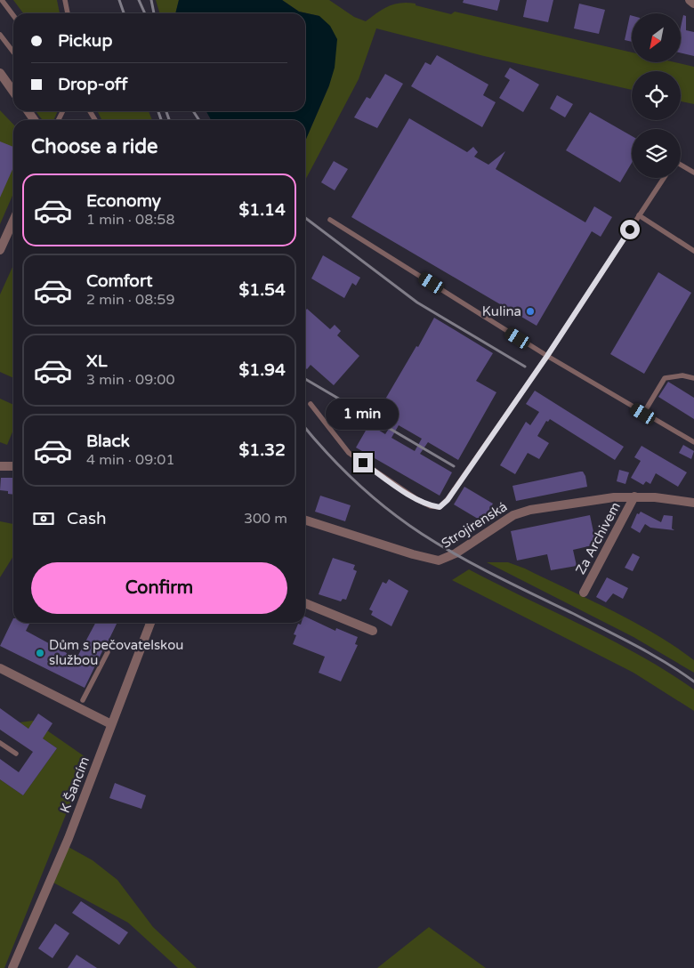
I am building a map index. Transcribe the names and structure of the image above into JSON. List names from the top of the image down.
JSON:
{
  "streets": {
    "street": ["Strojírenská", "Za Archivem", "K Šancím"]
  },
  "crossings": [
    ["Strojírenská", "Za Archivem"]
  ],
  "places": ["Kulina", "Dům s pečovatelskou službou"],
  "north": "bottom left",
  "page": {
    "banner": ["Pickup", "Drop-off"],
    "heading": "Choose a ride",
    "list": [
      {
        "name": "Economy",
        "note": "1 min · 08:58",
        "value": "$1.14"
      },
      {
        "name": "Comfort",
        "note": "2 min · 08:59",
        "value": "$1.54"
      },
      {
        "name": "XL",
        "note": "3 min · 09:00",
        "value": "$1.94"
      },
      {
        "name": "Black",
        "note": "4 min · 09:01",
        "value": "$1.32"
      }
    ],
    "bubble": "1 min",
    "pay": ["Cash", "300 m"],
    "buttons": "Confirm"
  }
}
